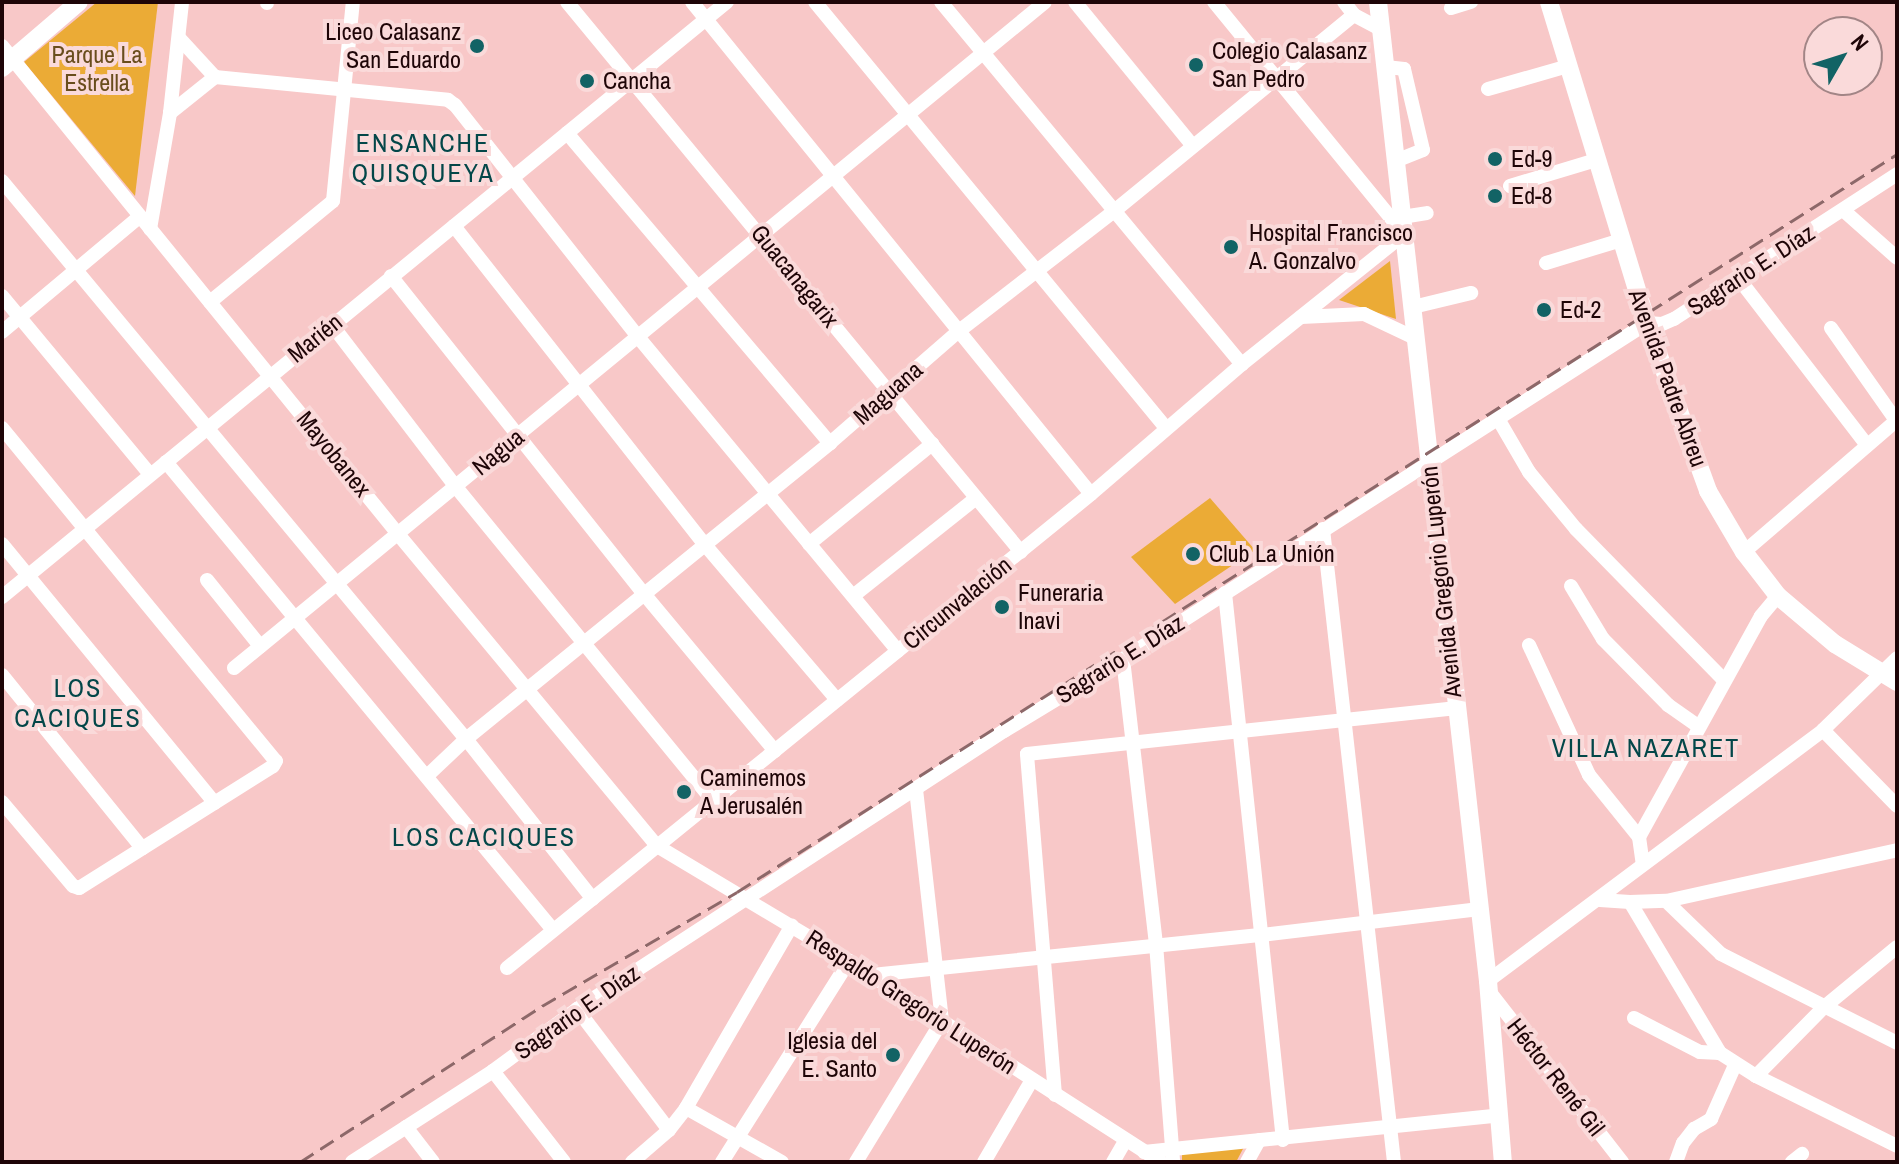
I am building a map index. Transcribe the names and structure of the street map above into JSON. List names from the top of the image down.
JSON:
{
  "streets": {
    "main road": ["Avenida Padre Abreu", "Avenida Gregorio Luperón"],
    "street": [
      "Sagrario E. Díaz",
      "Guacanagarix",
      "Marién",
      "Maguana",
      "Nagua",
      "Mayobanex",
      "Circunvalación",
      "Respaldo Gregorio Luperón",
      "Héctor René Gil"
    ]
  },
  "crossings": [
    ["Sagrario E. Díaz", "Avenida Padre Abreu"],
    ["Sagrario E. Díaz", "Avenida Gregorio Luperón"],
    ["Sagrario E. Díaz", "Respaldo Gregorio Luperón"],
    ["Guacanagarix", "Marién"],
    ["Guacanagarix", "Maguana"],
    ["Guacanagarix", "Nagua"],
    ["Guacanagarix", "Circunvalación"],
    ["Marién", "Mayobanex"],
    ["Maguana", "Mayobanex"],
    ["Nagua", "Mayobanex"],
    ["Mayobanex", "Circunvalación"],
    ["Mayobanex", "Respaldo Gregorio Luperón"],
    ["Avenida Gregorio Luperón", "Circunvalación"],
    ["Avenida Gregorio Luperón", "Héctor René Gil"],
    ["Circunvalación", "Respaldo Gregorio Luperón"]
  ],
  "districts": [
    "ENSANCHE QUISQUEYA",
    "LOS CACIQUES",
    "VILLA NAZARET",
    "LOS CACIQUES"
  ],
  "parks": ["Parque La Estrella"],
  "places": [
    "Liceo Calasanz San Eduardo",
    "Colegio Calasanz San Pedro",
    "Cancha",
    "Ed-9",
    "Ed-8",
    "Hospital Francisco A. Gonzalvo",
    "Ed-2",
    "Club La Unión",
    "Funeraria Inavi",
    "Caminemos A Jerusalén",
    "Iglesia del E. Santo"
  ],
  "north": "top right"
}
